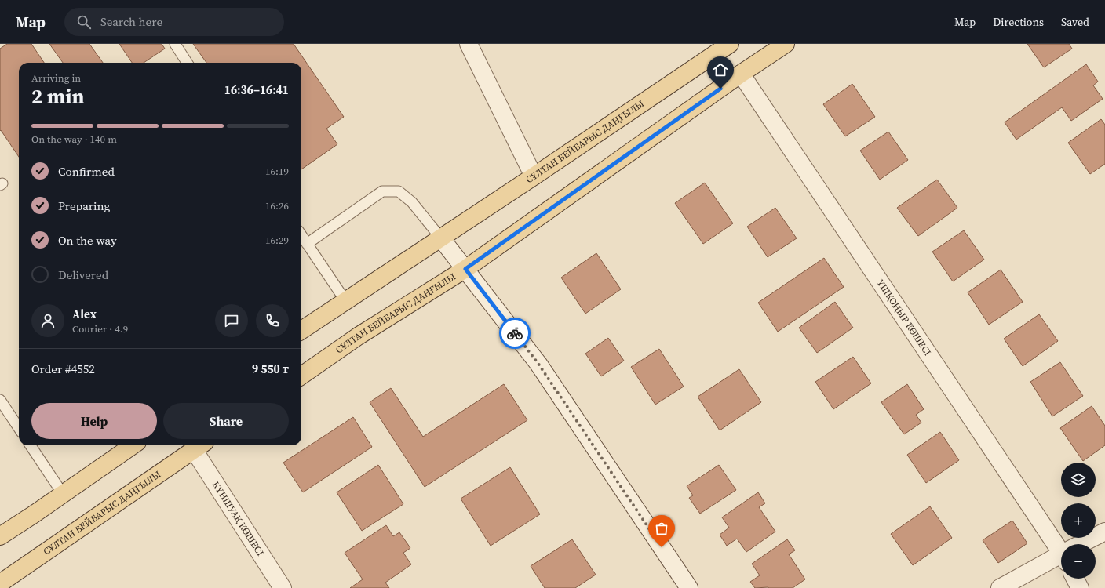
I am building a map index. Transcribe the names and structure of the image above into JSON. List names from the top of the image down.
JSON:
{
  "streets": {
    "main road": ["СҰЛТАН БЕЙБАРЫС ДАҢҒЫЛЫ"],
    "street": ["ҮШҚОҢЫР КӨШЕСІ", "КҮНШУАҚ КӨШЕСІ"]
  },
  "crossings": [
    ["СҰЛТАН БЕЙБАРЫС ДАҢҒЫЛЫ", "ҮШҚОҢЫР КӨШЕСІ"],
    ["СҰЛТАН БЕЙБАРЫС ДАҢҒЫЛЫ", "КҮНШУАҚ КӨШЕСІ"]
  ],
  "page": {
    "header": "Map",
    "search": "Search here",
    "nav": ["Map", "Directions", "Saved"],
    "heading": ["2 min", "Arriving in", "16:36–16:41"],
    "panel": [
      "Alex",
      "Courier · 4.9",
      "Order #4552",
      "9 550 ₸"
    ],
    "bar": "On the way · 140 m",
    "list": [
      ["Confirmed", "16:19"],
      ["Preparing", "16:26"],
      ["On the way", "16:29"],
      "Delivered"
    ],
    "buttons": ["Help", "Share"],
    "map_buttons": ["+", "−"]
  }
}
